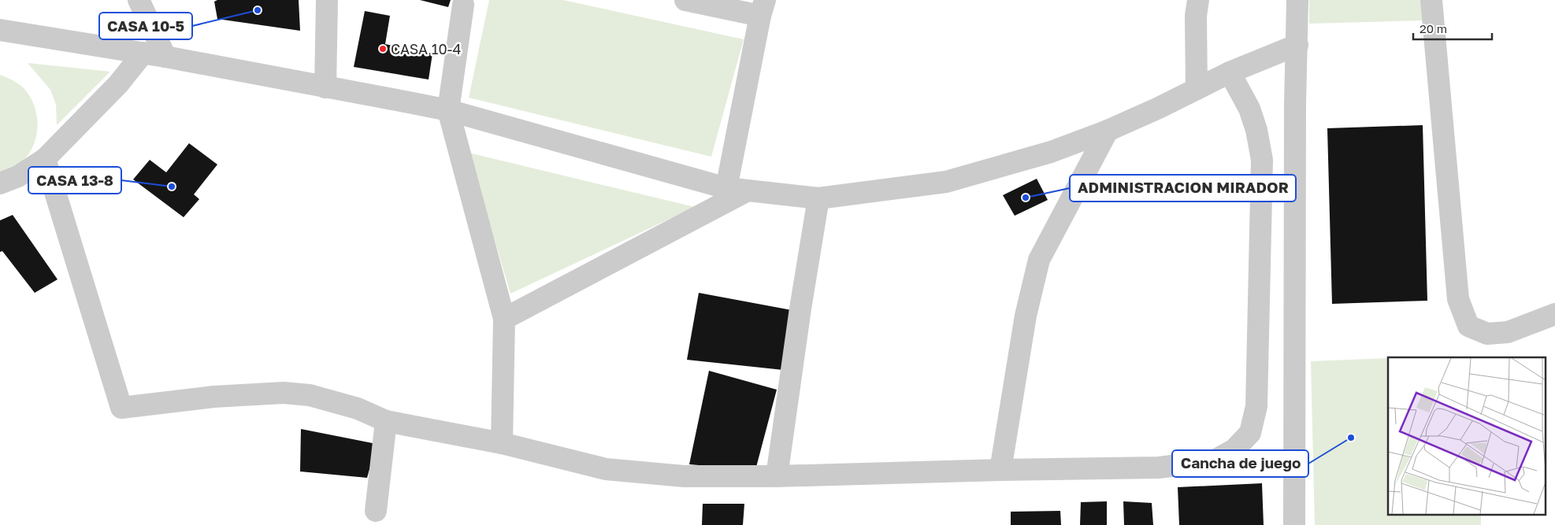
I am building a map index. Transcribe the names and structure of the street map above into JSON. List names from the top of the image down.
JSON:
{
  "places": [
    "CASA 10-5",
    "CASA 10-4",
    "CASA 13-8",
    "ADMINISTRACION MIRADOR",
    "Cancha de juego"
  ],
  "scale_bar": "20 m"
}
